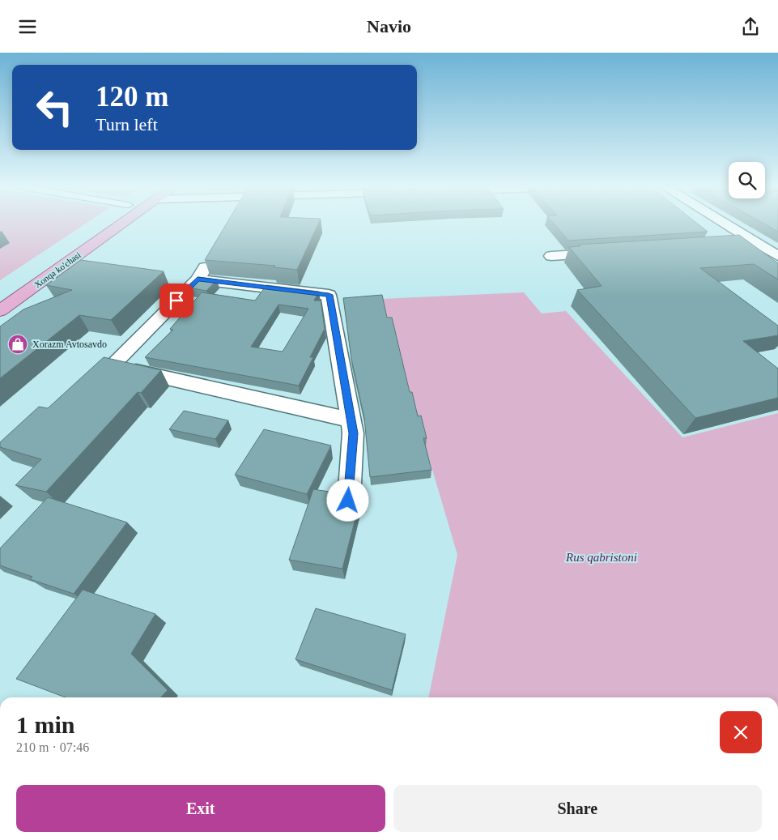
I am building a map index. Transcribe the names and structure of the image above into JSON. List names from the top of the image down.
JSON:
{
  "streets": {
    "main road": ["Xonqa ko'chasi"]
  },
  "parks": ["Rus qabristoni"],
  "places": {
    "shop": ["Xorazm Avtosavdo"]
  },
  "page": {
    "header": "Navio",
    "turn": ["120 m", "Turn left"],
    "heading": ["1 min", "210 m · 07:46"],
    "buttons": ["Exit", "Share"]
  }
}
